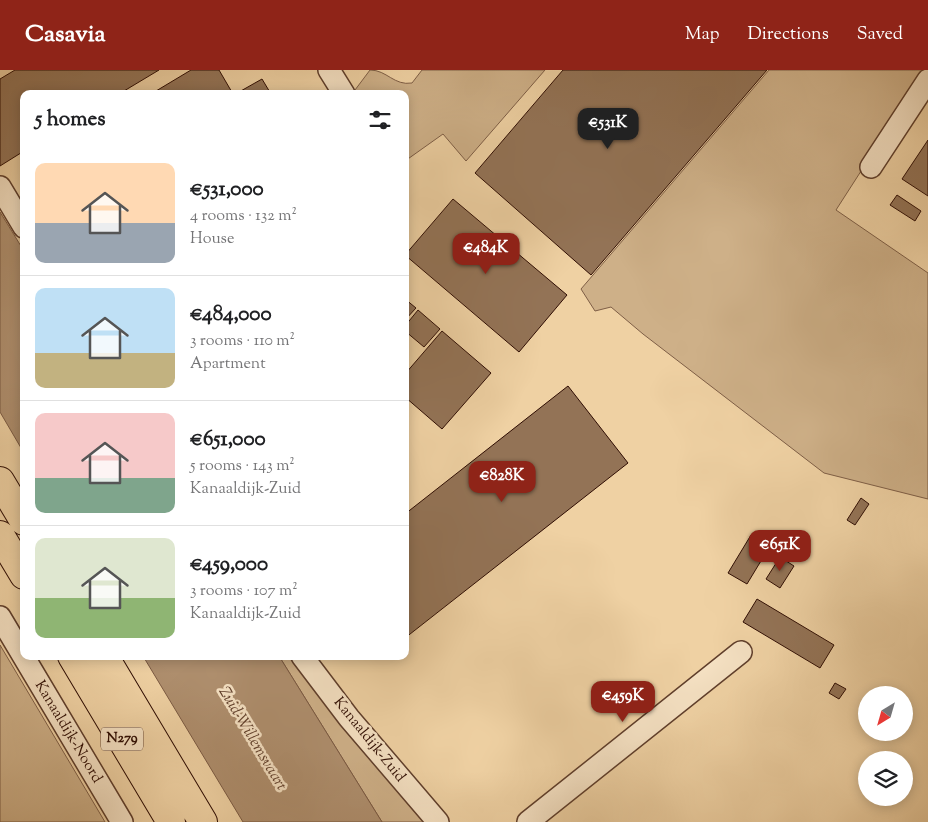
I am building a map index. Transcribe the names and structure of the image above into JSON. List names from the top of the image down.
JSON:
{
  "streets": {
    "highway": ["N279"],
    "street": ["Kanaaldijk-Noord", "Kanaaldijk-Zuid"]
  },
  "water": ["Zuid-Willemsvaart"],
  "north": "bottom left",
  "page": {
    "header": "Casavia",
    "nav": ["Map", "Directions", "Saved"],
    "heading": "5 homes",
    "price": [
      "€531K",
      "€484K",
      "€828K",
      "€651K",
      "€459K"
    ],
    "list": [
      {
        "name": "€531,000",
        "note": "4 rooms · 132 m² · House"
      },
      {
        "name": "€484,000",
        "note": "3 rooms · 110 m² · Apartment"
      },
      {
        "name": "€651,000",
        "note": "5 rooms · 143 m² · Kanaaldijk-Zuid"
      },
      {
        "name": "€459,000",
        "note": "3 rooms · 107 m² · Kanaaldijk-Zuid"
      }
    ]
  }
}
